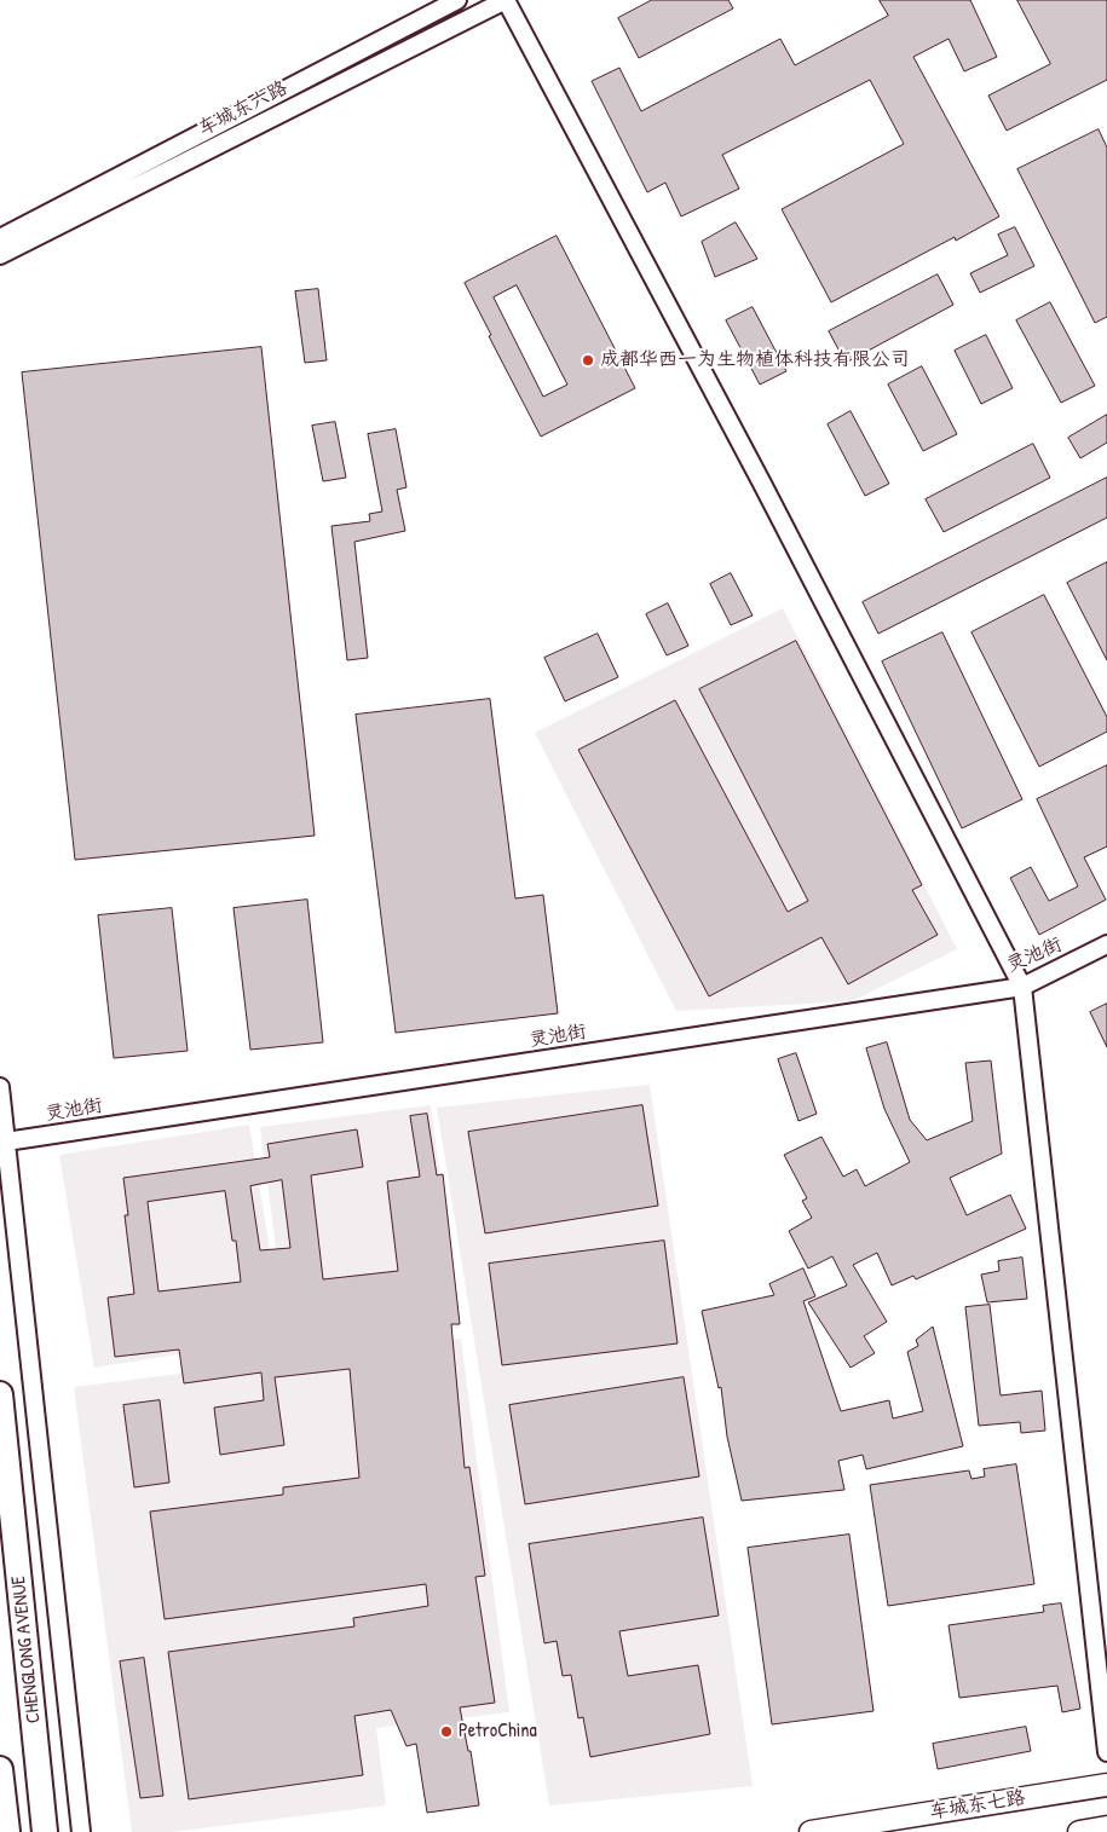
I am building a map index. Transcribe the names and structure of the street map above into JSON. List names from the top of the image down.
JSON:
{
  "streets": {
    "highway": ["CHENGLONG AVENUE"],
    "main road": ["车城东七路"],
    "street": ["车城东六路", "灵池街"]
  },
  "places": ["成都华西一为生物植体科技有限公司", "PetroChina"]
}
